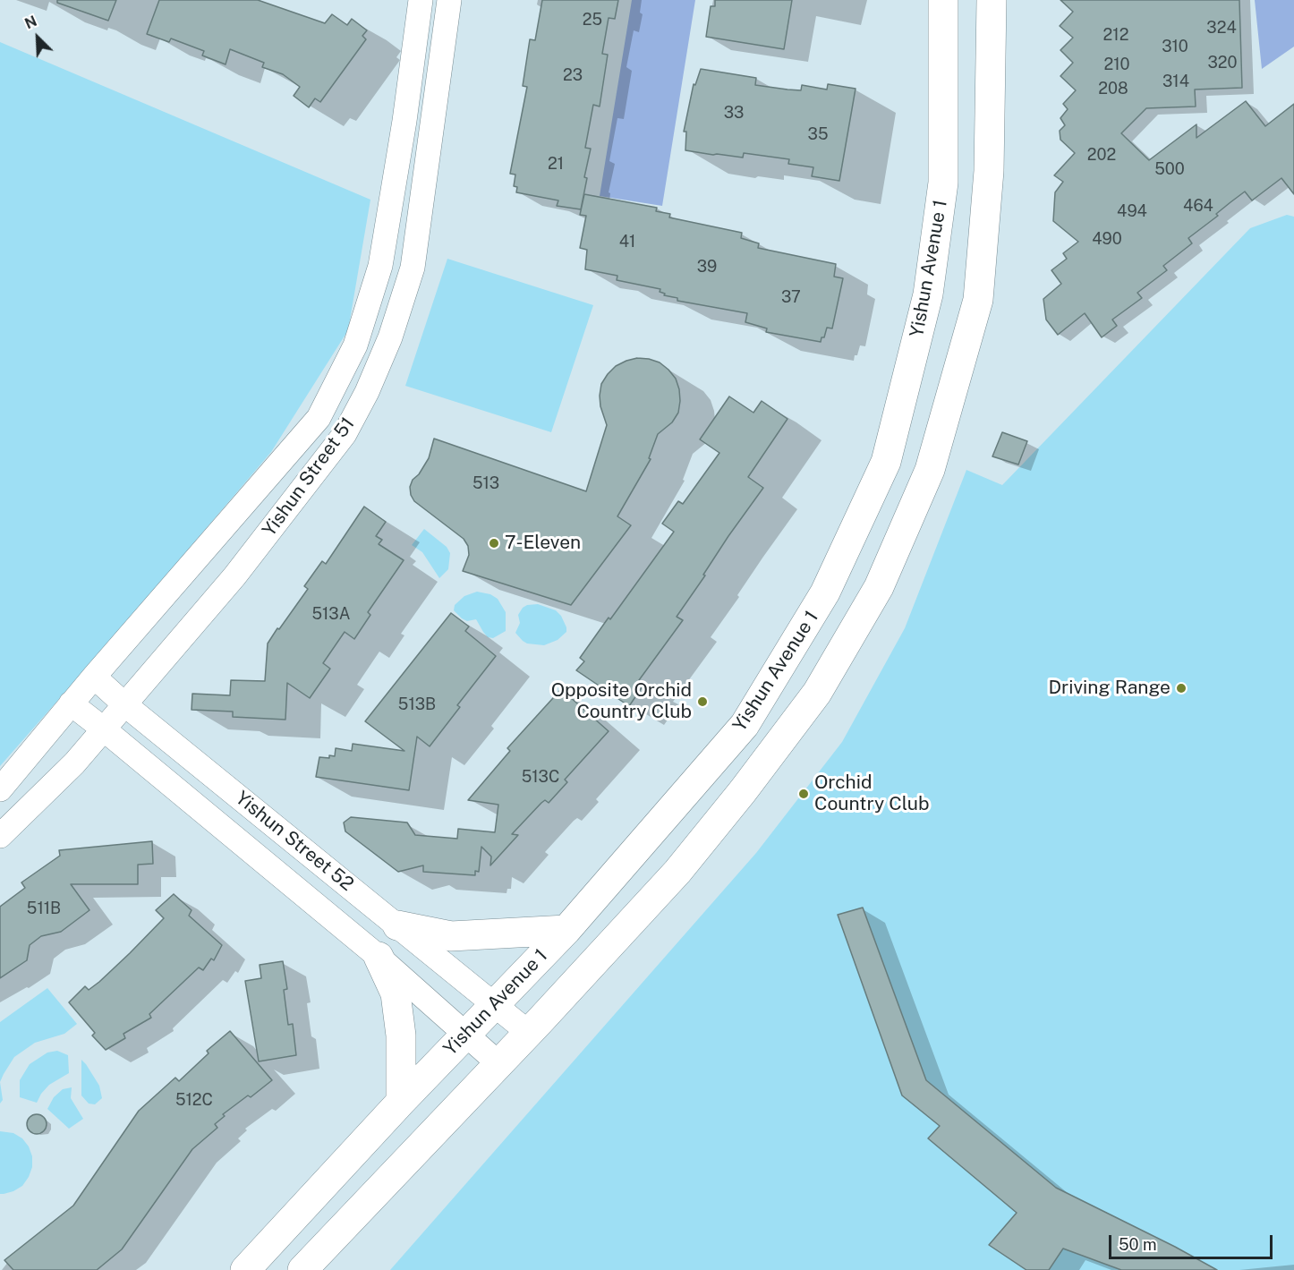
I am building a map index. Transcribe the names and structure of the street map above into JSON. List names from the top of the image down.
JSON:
{
  "streets": {
    "main road": ["Yishun Avenue 1"],
    "street": ["Yishun Street 51", "Yishun Street 52"]
  },
  "crossings": [
    ["Yishun Avenue 1", "Yishun Street 52"],
    ["Yishun Street 51", "Yishun Street 52"]
  ],
  "places": [
    "7-Eleven",
    "Driving Range",
    "Opposite Orchid Country Club",
    "Orchid Country Club"
  ],
  "house_numbers": [
    "25",
    "324",
    "212",
    "310",
    "320",
    "210",
    "23",
    "314",
    "208",
    "33",
    "35",
    "202",
    "21",
    "500",
    "464",
    "494",
    "490",
    "41",
    "39",
    "37",
    "513",
    "513A",
    "513B",
    "513C",
    "511B",
    "512C"
  ],
  "scale_bar": "50 m",
  "north": "top left"
}
